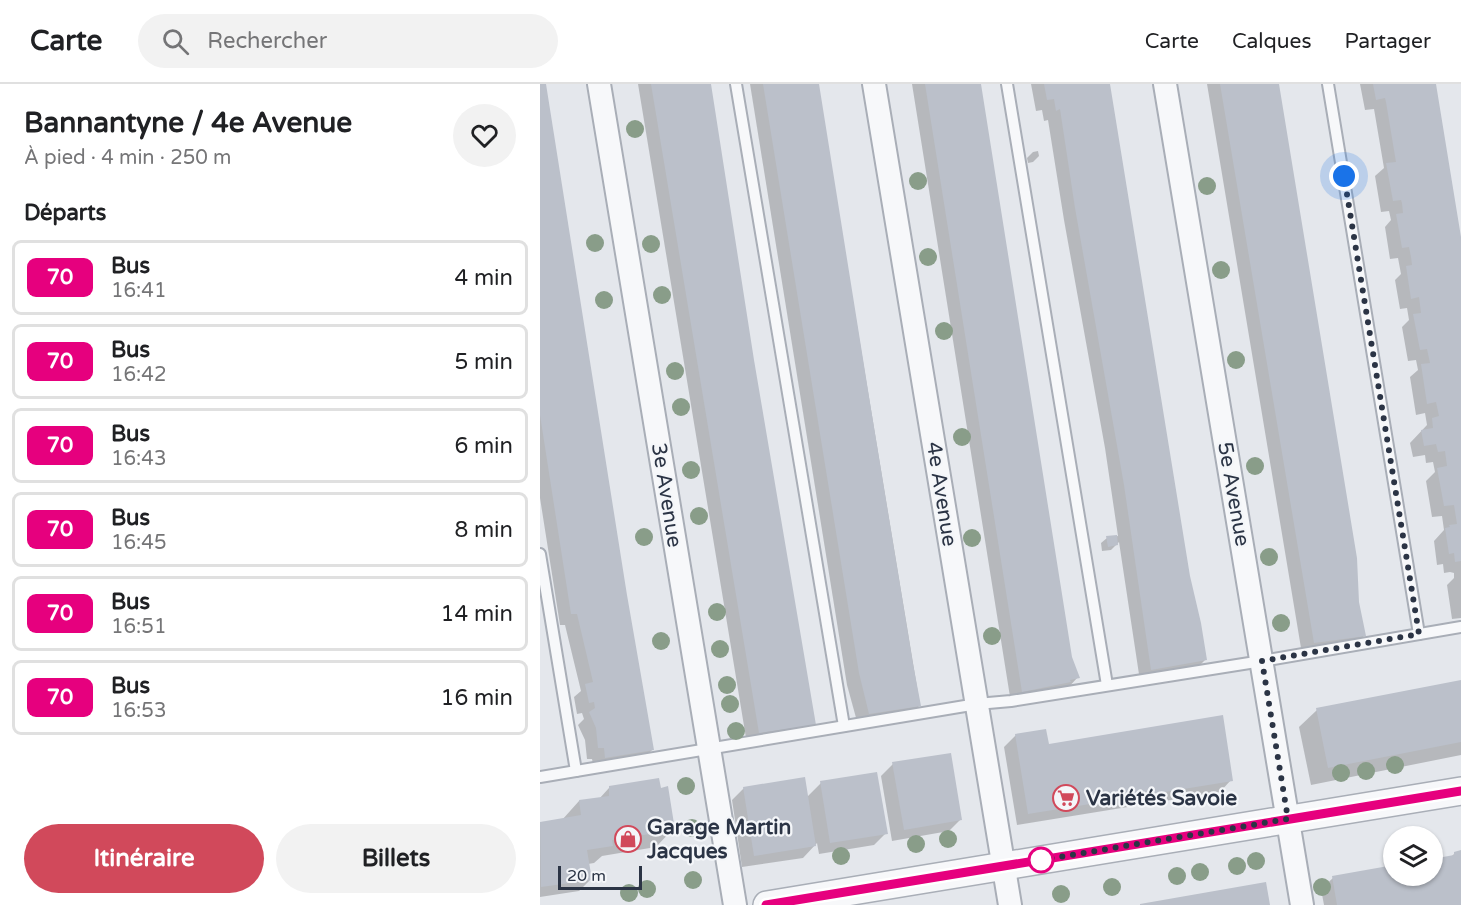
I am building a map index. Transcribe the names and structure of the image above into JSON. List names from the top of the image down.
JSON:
{
  "streets": {
    "street": ["4e Avenue", "5e Avenue", "3e Avenue"]
  },
  "places": {
    "supermarket": ["Variétés Savoie"],
    "shop": ["Garage Martin Jacques"]
  },
  "lines": ["bus line 70"],
  "scale_bar": "20 m",
  "page": {
    "header": "Carte",
    "search": "Rechercher",
    "nav": ["Carte", "Calques", "Partager"],
    "heading": [
      ["Bannantyne / 4e Avenue", "À pied · 4 min · 250 m"],
      "Départs"
    ],
    "list": [
      {
        "mark": "70",
        "name": "Bus",
        "note": "16:41",
        "value": "4 min"
      },
      {
        "mark": "70",
        "name": "Bus",
        "note": "16:42",
        "value": "5 min"
      },
      {
        "mark": "70",
        "name": "Bus",
        "note": "16:43",
        "value": "6 min"
      },
      {
        "mark": "70",
        "name": "Bus",
        "note": "16:45",
        "value": "8 min"
      },
      {
        "mark": "70",
        "name": "Bus",
        "note": "16:51",
        "value": "14 min"
      },
      {
        "mark": "70",
        "name": "Bus",
        "note": "16:53",
        "value": "16 min"
      }
    ],
    "buttons": ["Itinéraire", "Billets"],
    "scale": "20 m"
  }
}
